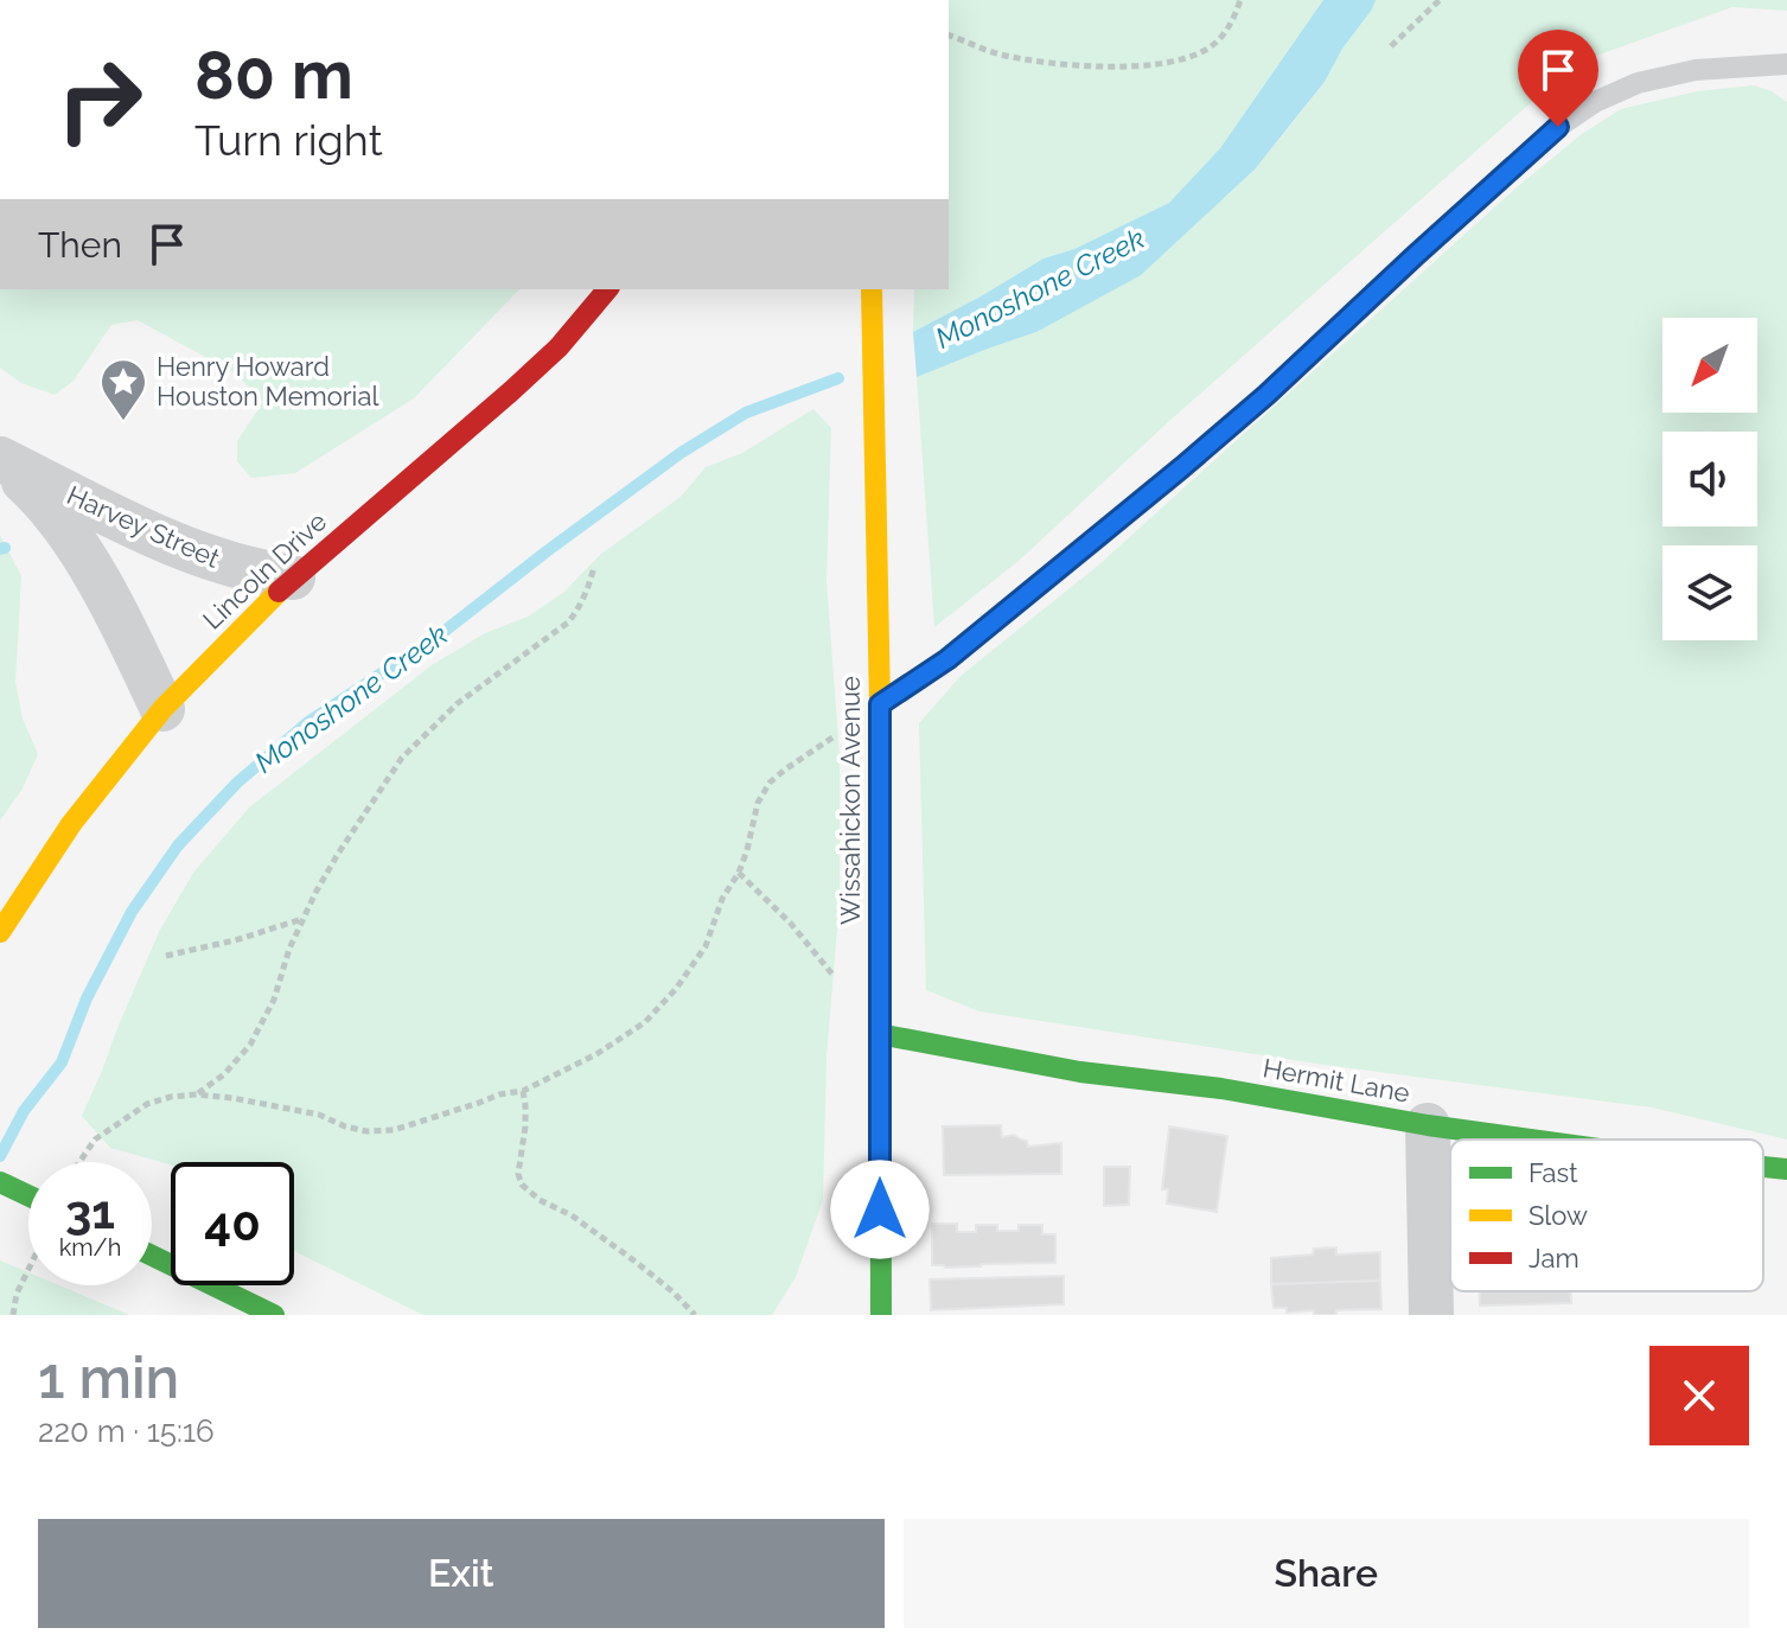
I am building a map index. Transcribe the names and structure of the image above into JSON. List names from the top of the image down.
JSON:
{
  "streets": {
    "street": [
      "Harvey Street",
      "Lincoln Drive",
      "Wissahickon Avenue",
      "Hermit Lane"
    ]
  },
  "crossings": [
    ["Harvey Street", "Lincoln Drive"],
    ["Wissahickon Avenue", "Hermit Lane"]
  ],
  "water": ["Monoshone Creek"],
  "places": {
    "place": ["Henry Howard Houston Memorial"]
  },
  "legend": ["Fast", "Slow", "Jam"],
  "north": "bottom left",
  "page": {
    "turn": ["80 m", "Turn right"],
    "then": "Then",
    "speed": "31 km/h",
    "limit": "40",
    "heading": ["1 min", "220 m · 15:16"],
    "buttons": ["Exit", "Share"]
  }
}
